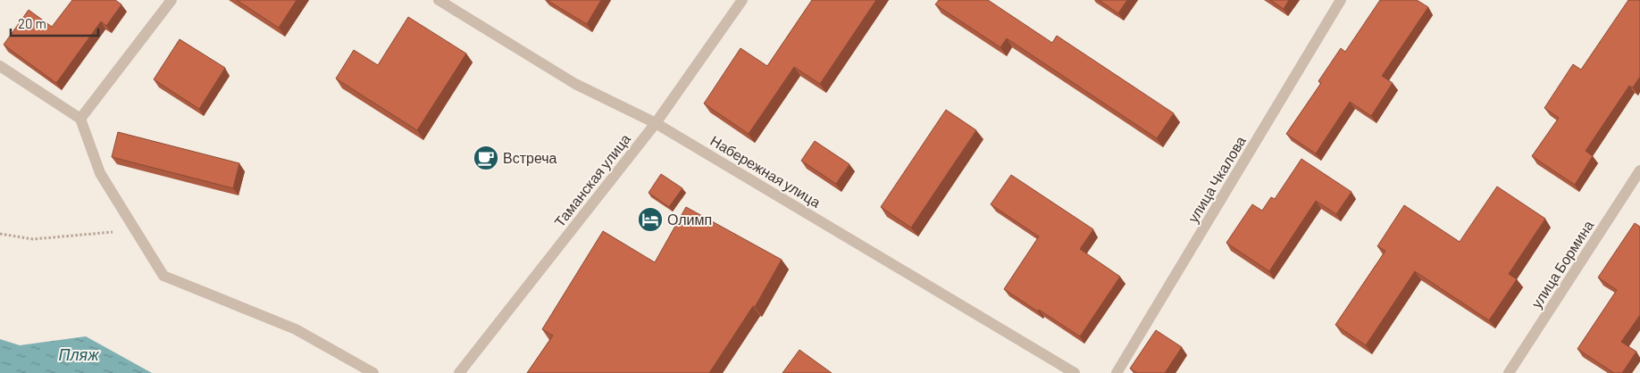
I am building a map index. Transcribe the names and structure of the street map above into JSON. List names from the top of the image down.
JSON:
{
  "streets": {
    "street": [
      "Набережная улица",
      "улица Чкалова",
      "Таманская улица",
      "улица Бормина"
    ]
  },
  "crossings": [
    ["Набережная улица", "Таманская улица"]
  ],
  "water": ["Пляж"],
  "places": {
    "cafe": ["Встреча"],
    "hotel": ["Олимп"]
  },
  "scale_bar": "20 m"
}
